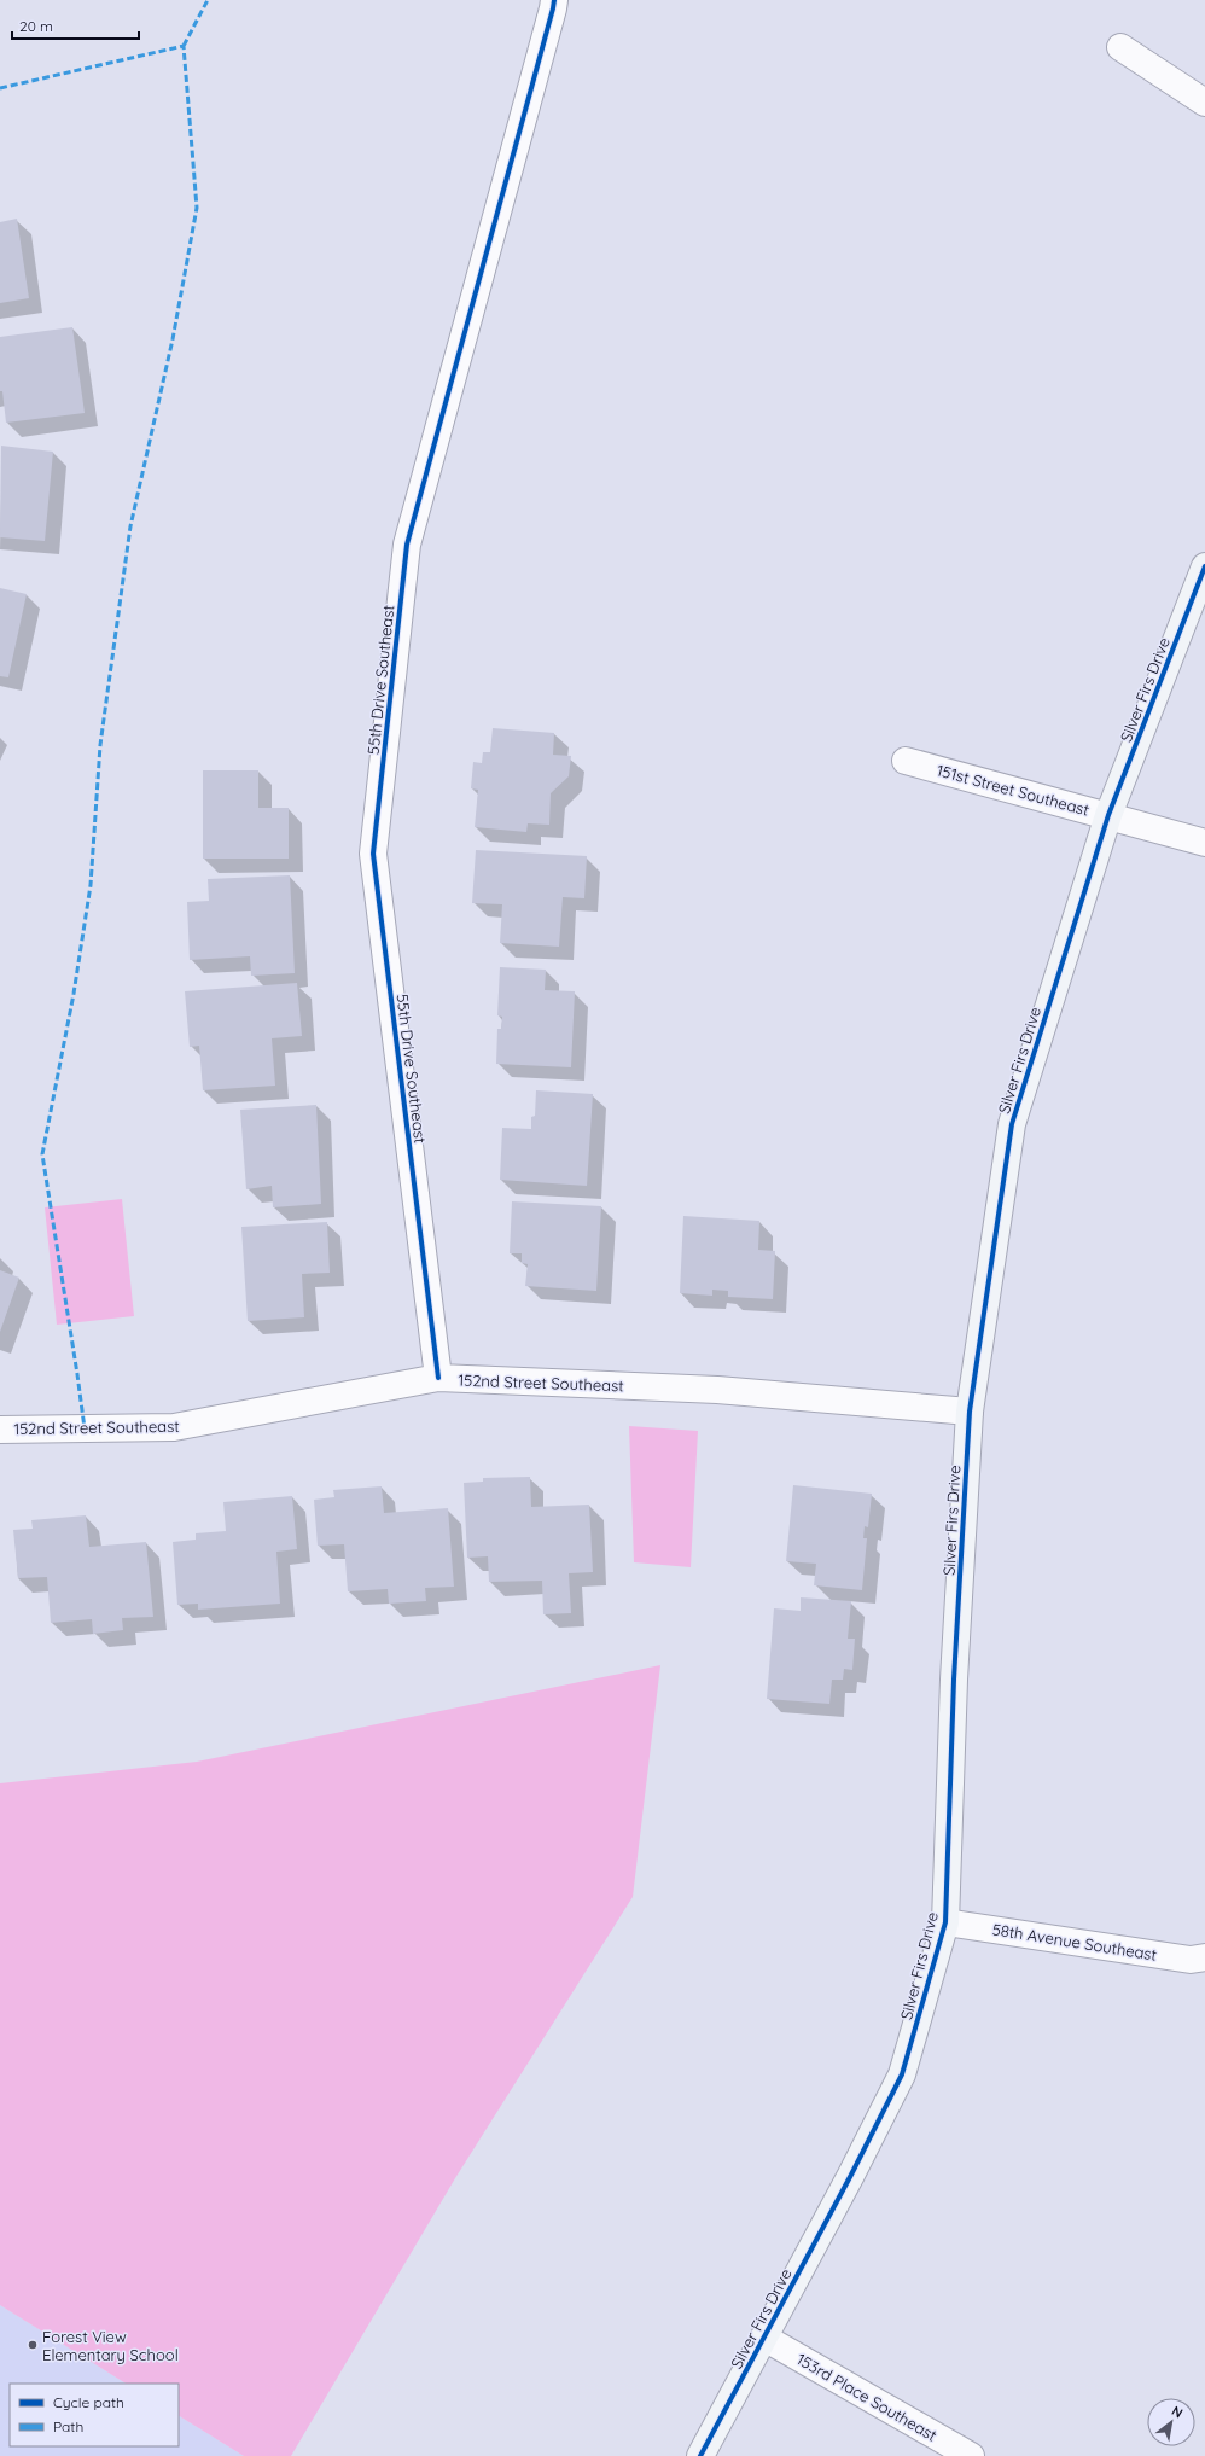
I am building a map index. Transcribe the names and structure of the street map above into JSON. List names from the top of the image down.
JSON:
{
  "streets": {
    "street": [
      "55th Drive Southeast",
      "Silver Firs Drive",
      "151st Street Southeast",
      "152nd Street Southeast",
      "58th Avenue Southeast",
      "153rd Place Southeast"
    ]
  },
  "crossings": [
    ["55th Drive Southeast", "152nd Street Southeast"],
    ["Silver Firs Drive", "151st Street Southeast"],
    ["Silver Firs Drive", "152nd Street Southeast"],
    ["Silver Firs Drive", "58th Avenue Southeast"],
    ["Silver Firs Drive", "153rd Place Southeast"]
  ],
  "places": ["Forest View Elementary School"],
  "legend": ["Cycle path", "Path"],
  "scale_bar": "20 m",
  "north": "top right"
}
